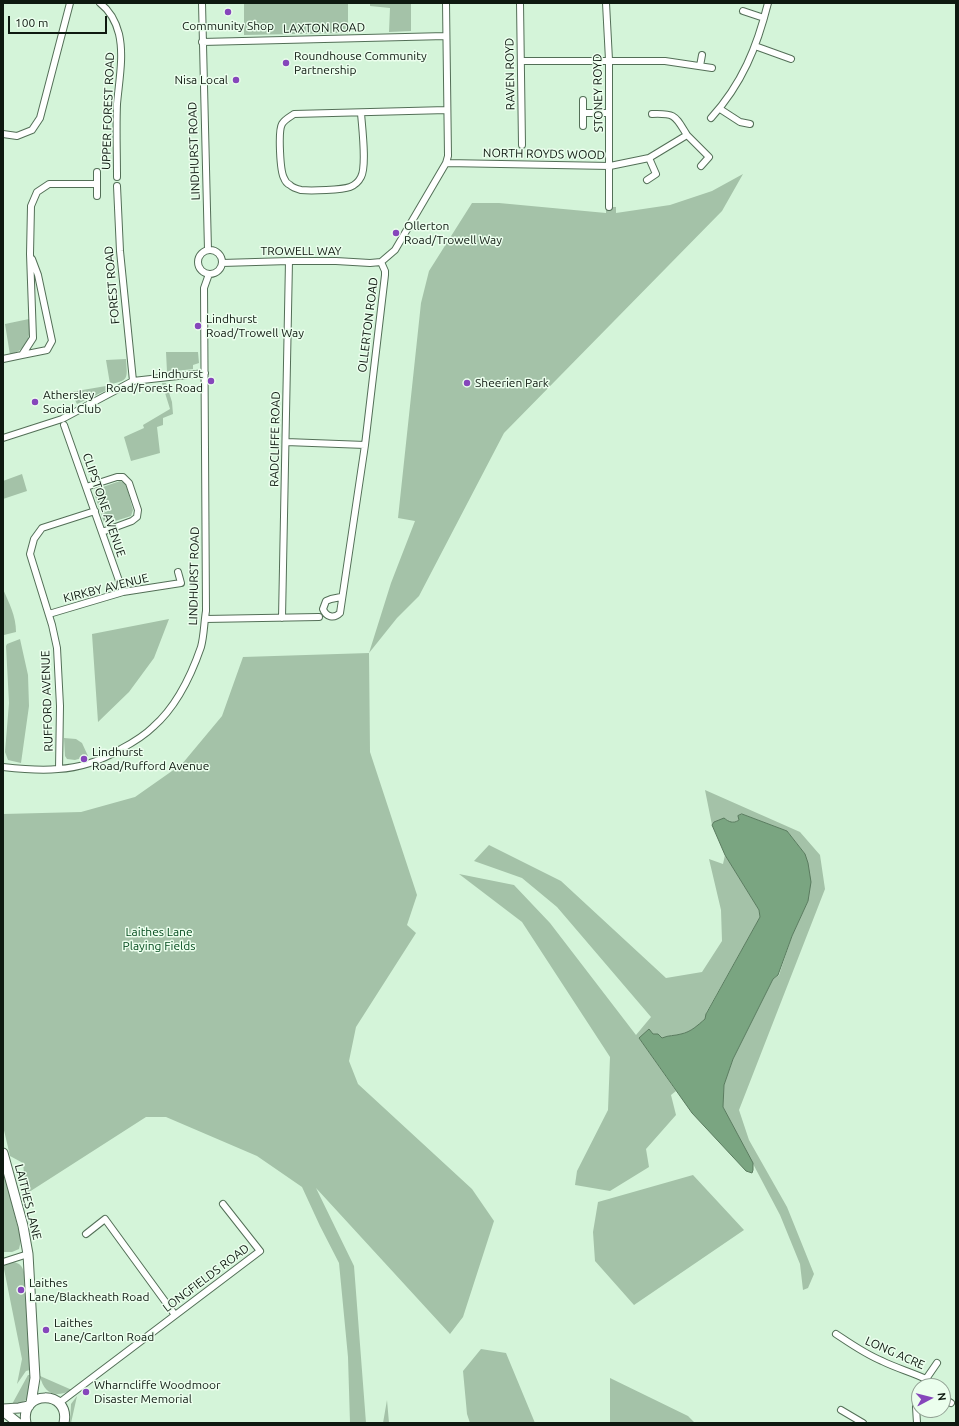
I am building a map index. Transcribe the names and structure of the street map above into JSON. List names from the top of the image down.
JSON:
{
  "streets": {
    "main road": ["LAITHES LANE"],
    "street": [
      "LAXTON ROAD",
      "RAVEN ROYD",
      "STONEY ROYD",
      "UPPER FOREST ROAD",
      "LINDHURST ROAD",
      "NORTH ROYDS WOOD",
      "TROWELL WAY",
      "FOREST ROAD",
      "OLLERTON ROAD",
      "RADCLIFFE ROAD",
      "CLIPSTONE AVENUE",
      "KIRKBY AVENUE",
      "RUFFORD AVENUE",
      "LONGFIELDS ROAD",
      "LONG ACRE"
    ]
  },
  "crossings": [
    ["LAXTON ROAD", "LINDHURST ROAD"],
    ["LAXTON ROAD", "OLLERTON ROAD"],
    ["STONEY ROYD", "NORTH ROYDS WOOD"],
    ["LINDHURST ROAD", "TROWELL WAY"],
    ["LINDHURST ROAD", "RUFFORD AVENUE"],
    ["NORTH ROYDS WOOD", "OLLERTON ROAD"],
    ["TROWELL WAY", "OLLERTON ROAD"],
    ["TROWELL WAY", "RADCLIFFE ROAD"],
    ["CLIPSTONE AVENUE", "KIRKBY AVENUE"],
    ["CLIPSTONE AVENUE", "RUFFORD AVENUE"],
    ["KIRKBY AVENUE", "RUFFORD AVENUE"]
  ],
  "parks": ["Laithes Lane Playing Fields"],
  "places": [
    "Community Shop",
    "Roundhouse Community Partnership",
    "Nisa Local",
    "Ollerton Road/Trowell Way",
    "Lindhurst Road/Trowell Way",
    "Lindhurst Road/Forest Road",
    "Sheerien Park",
    "Athersley Social Club",
    "Lindhurst Road/Rufford Avenue",
    "Laithes Lane/Blackheath Road",
    "Laithes Lane/Carlton Road",
    "Wharncliffe Woodmoor Disaster Memorial"
  ],
  "scale_bar": "100 m",
  "north": "right"
}
